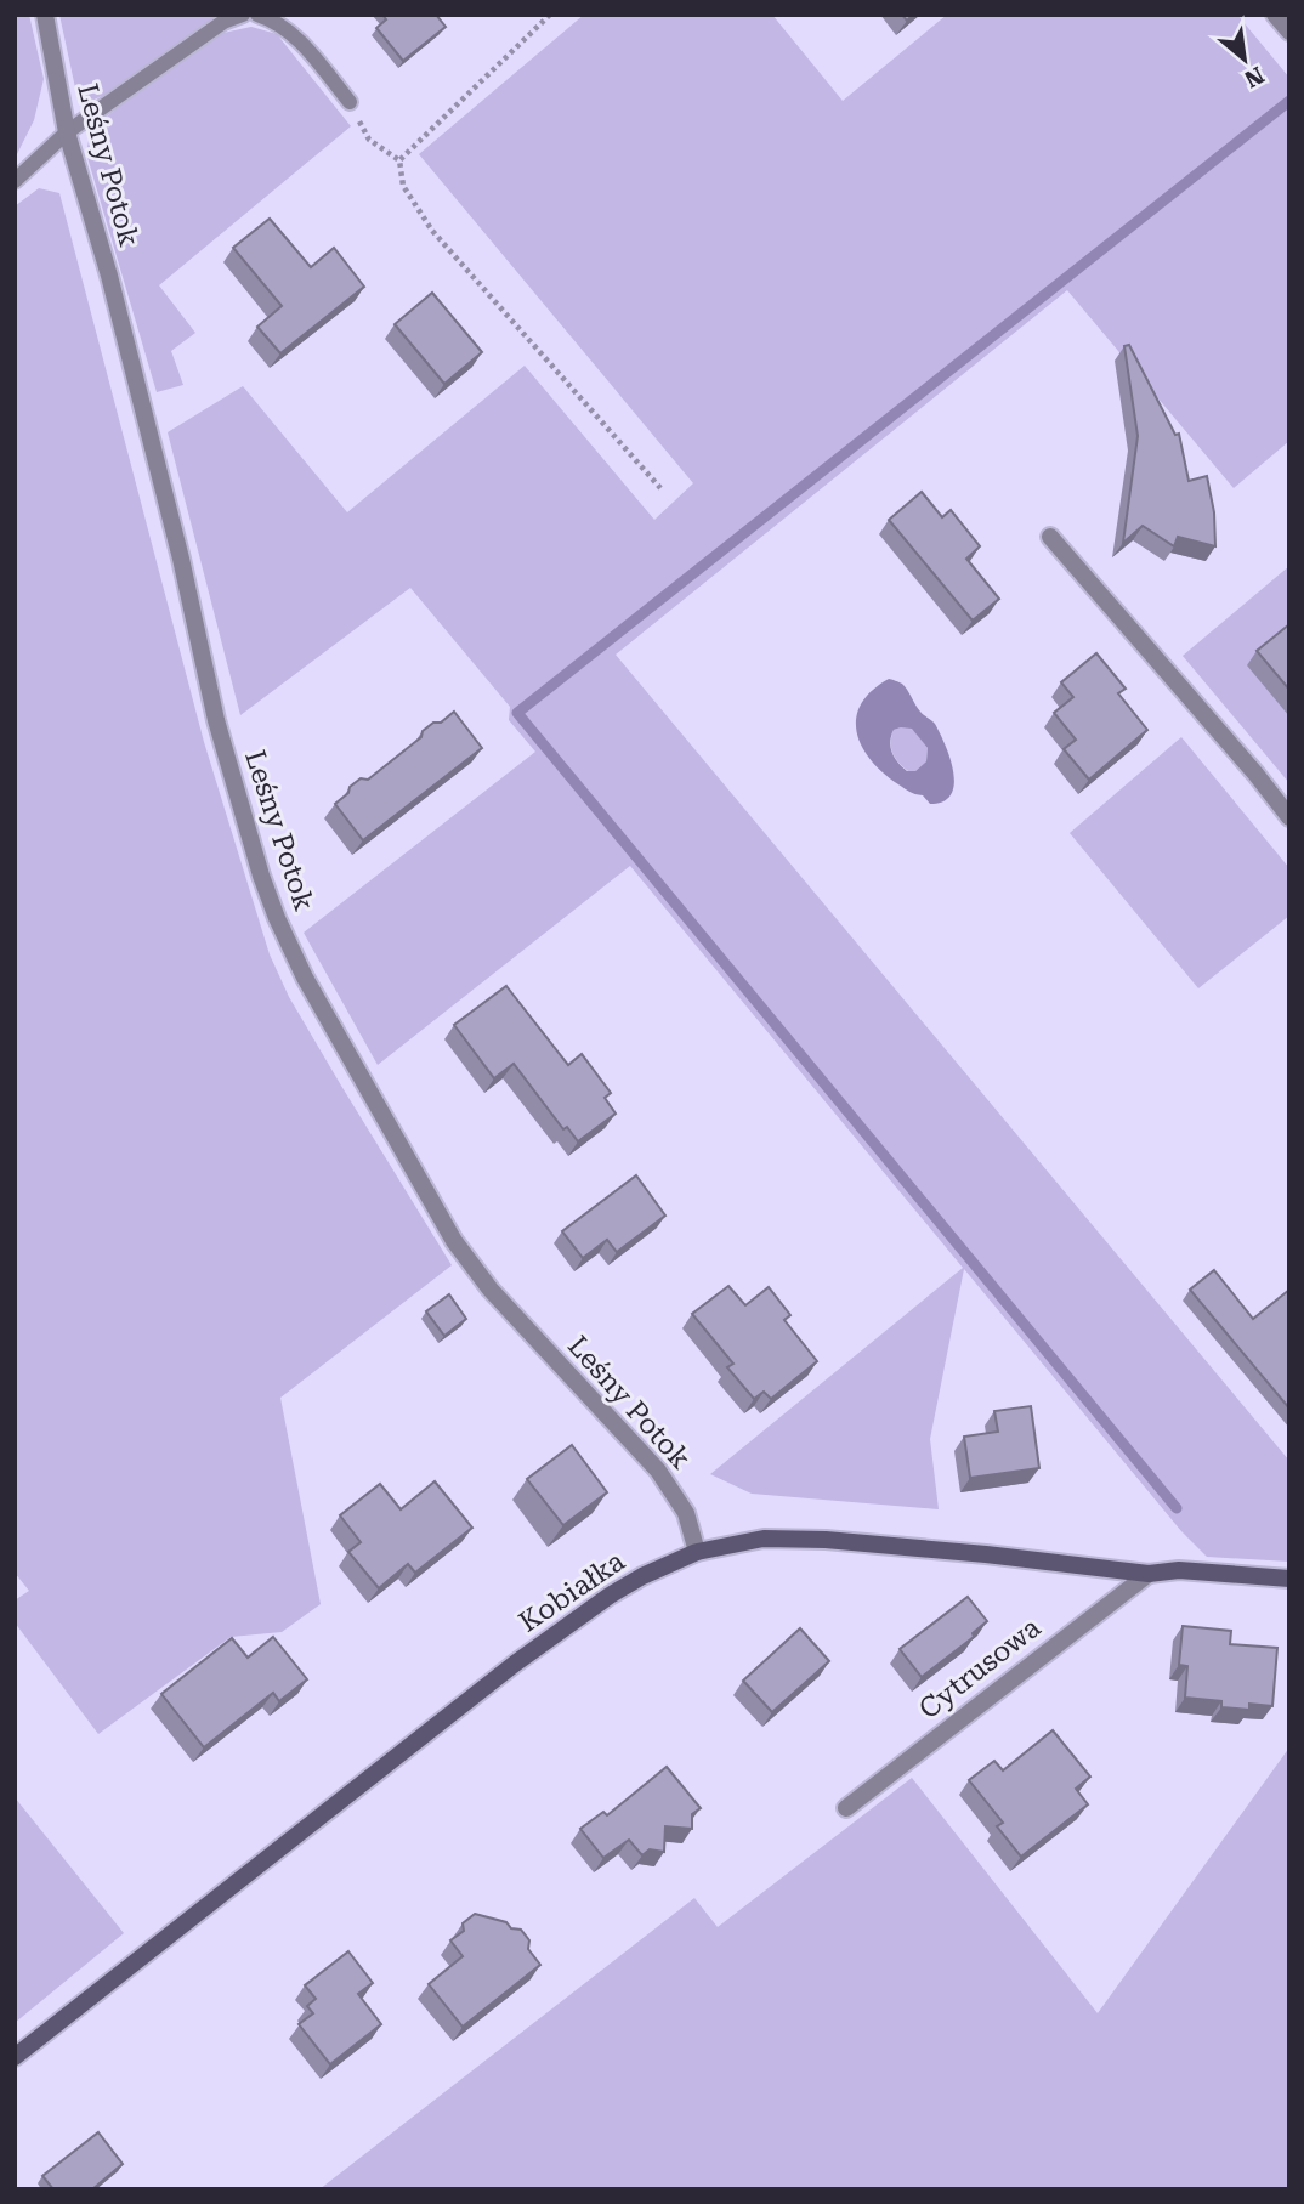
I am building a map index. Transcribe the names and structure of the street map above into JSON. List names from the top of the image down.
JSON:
{
  "streets": {
    "street": ["Leśny Potok", "Kobiałka", "Cytrusowa"]
  },
  "crossings": [
    ["Leśny Potok", "Kobiałka"],
    ["Kobiałka", "Cytrusowa"]
  ],
  "north": "bottom right"
}
